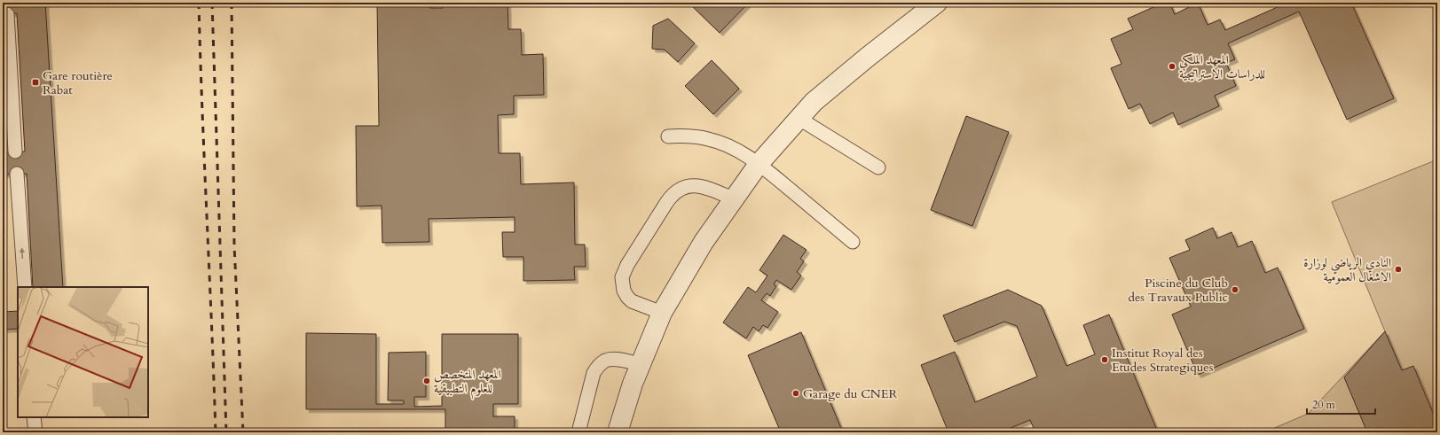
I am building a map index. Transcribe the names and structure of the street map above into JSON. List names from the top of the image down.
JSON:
{
  "places": {
    "other": [
      "المعهد الملكي للدراسات الاستراتيجية",
      "النادي الرياضي لوزارة الاشغال العمومية",
      "Piscine du Club des Travaux Public",
      "Institut Royal des Etudes Strategiques",
      "المعهد المتخصص للعلوم التطبيقية",
      "Garage du CNER"
    ],
    "transit": ["Gare routière Rabat"]
  },
  "scale_bar": "20 m"
}
